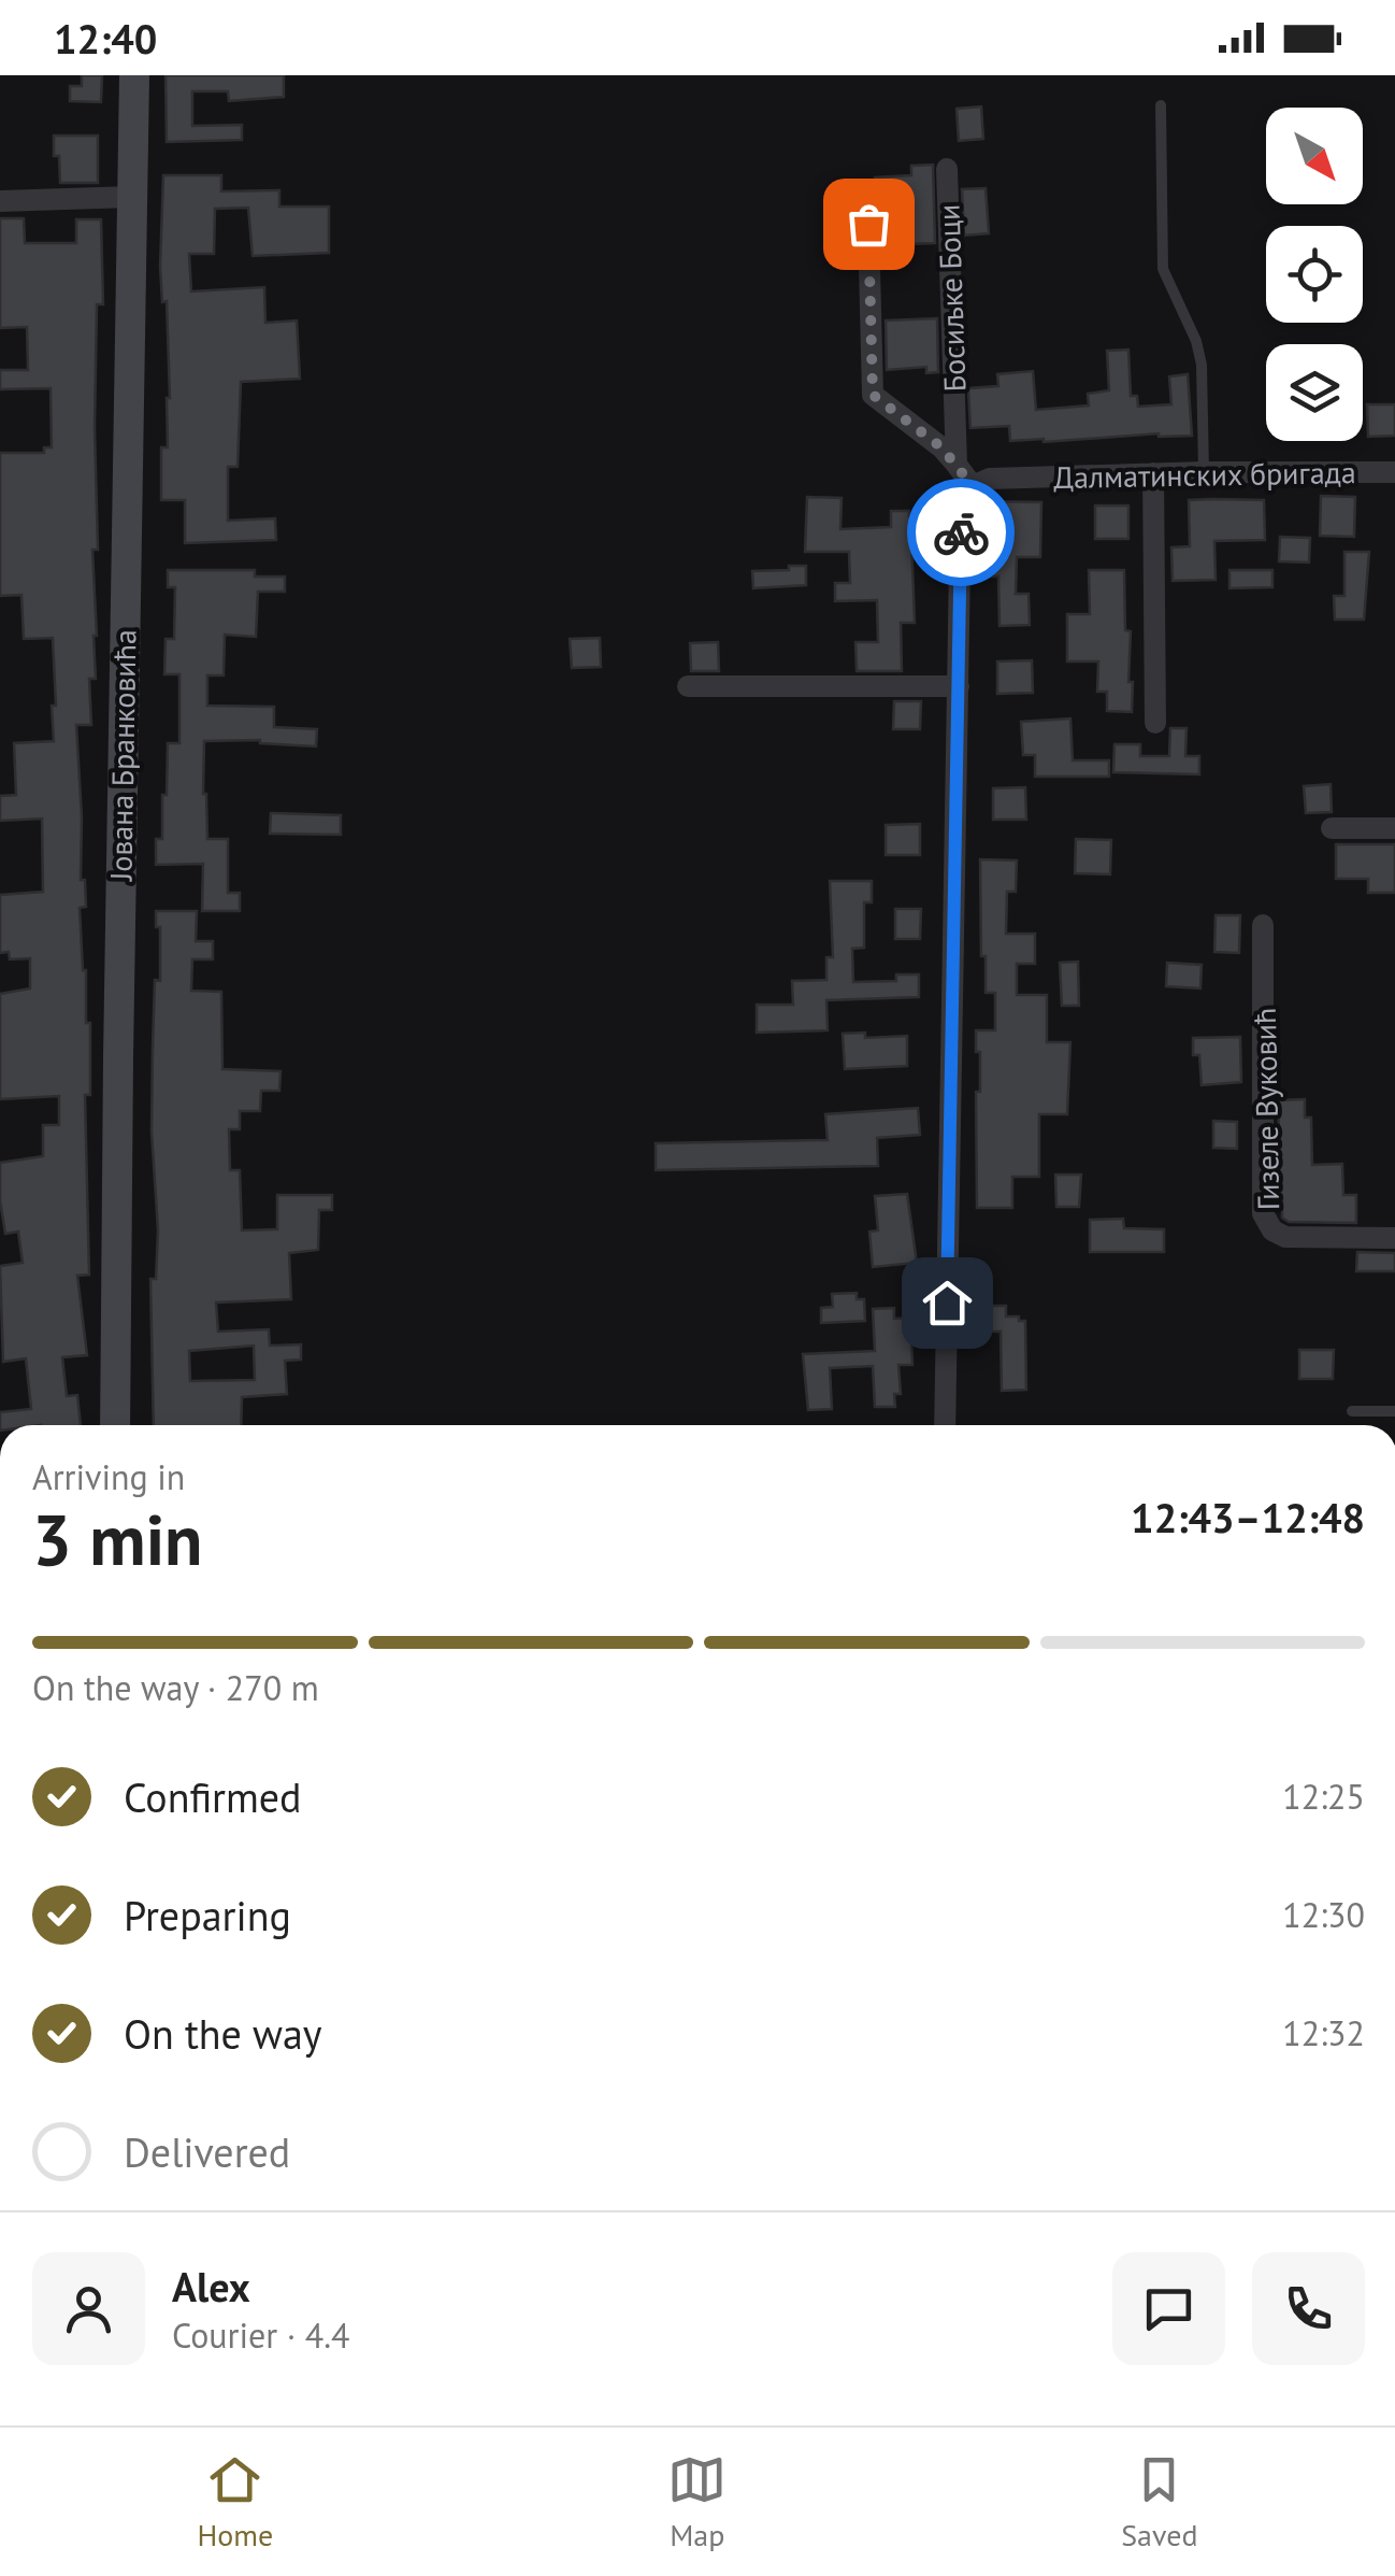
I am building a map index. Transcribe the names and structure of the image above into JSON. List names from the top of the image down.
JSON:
{
  "streets": {
    "main road": ["Јована Бранковића"],
    "street": ["Босиљке Боци", "Далматинских бригада", "Гизеле Вуковић"]
  },
  "north": "bottom right",
  "page": {
    "status": "12:40",
    "heading": ["3 min", "Arriving in", "12:43–12:48"],
    "panel": ["Alex", "Courier · 4.4"],
    "bar": "On the way · 270 m",
    "list": [
      ["Confirmed", "12:25"],
      ["Preparing", "12:30"],
      ["On the way", "12:32"],
      "Delivered"
    ],
    "tabs": ["Home", "Map", "Saved"]
  }
}
